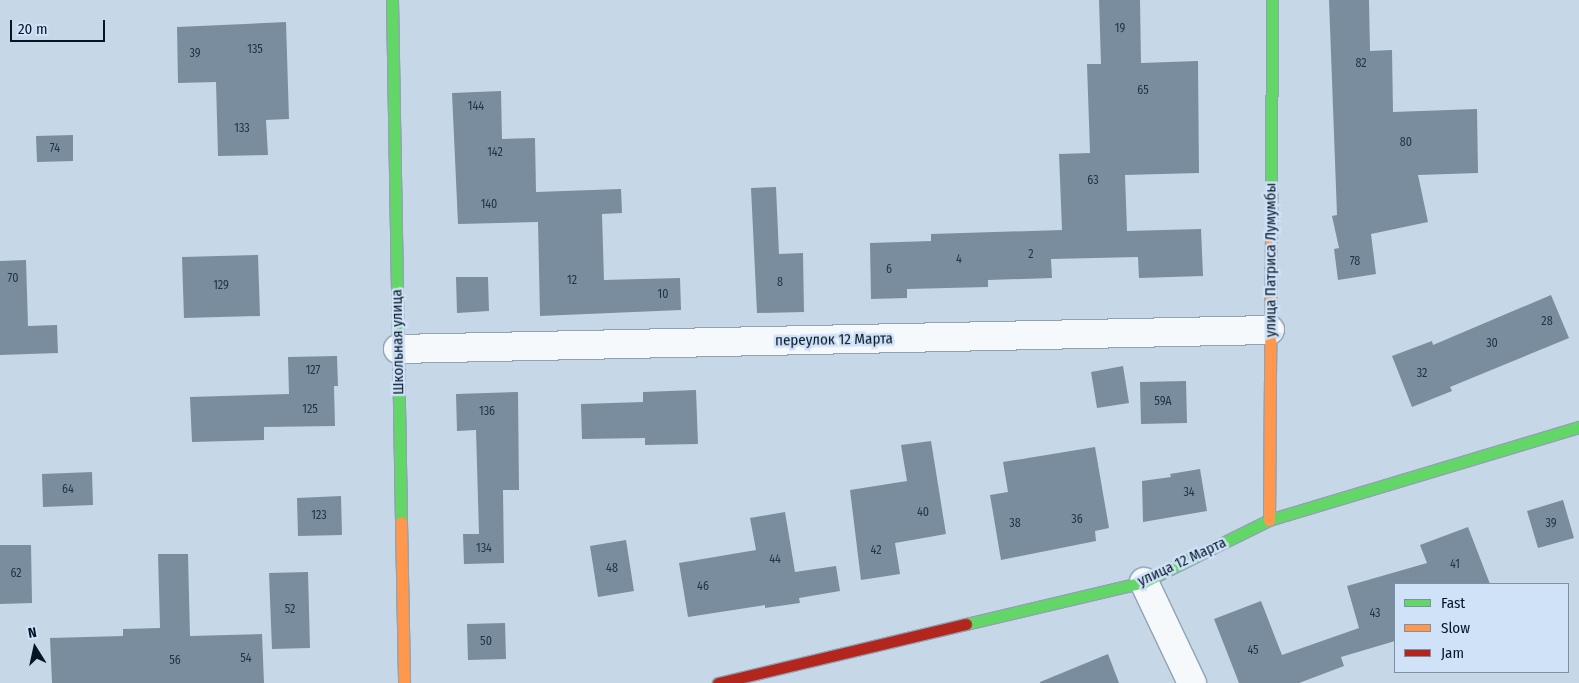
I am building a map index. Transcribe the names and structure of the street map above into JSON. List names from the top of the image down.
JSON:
{
  "streets": {
    "street": [
      "улица Патриса Лумумбы",
      "переулок 12 Марта",
      "Школьная улица",
      "улица 12 Марта"
    ]
  },
  "crossings": [
    ["улица Патриса Лумумбы", "переулок 12 Марта"],
    ["улица Патриса Лумумбы", "улица 12 Марта"],
    ["переулок 12 Марта", "Школьная улица"]
  ],
  "house_numbers": [
    "19",
    "135",
    "39",
    "82",
    "65",
    "144",
    "133",
    "80",
    "74",
    "142",
    "63",
    "140",
    "2",
    "4",
    "78",
    "6",
    "70",
    "12",
    "8",
    "129",
    "10",
    "28",
    "30",
    "127",
    "32",
    "59А",
    "125",
    "136",
    "64",
    "34",
    "40",
    "123",
    "36",
    "38",
    "39",
    "134",
    "42",
    "44",
    "41",
    "48",
    "62",
    "46",
    "52",
    "43",
    "50",
    "45",
    "54",
    "56"
  ],
  "legend": ["Fast", "Slow", "Jam"],
  "scale_bar": "20 m",
  "north": "top"
}
